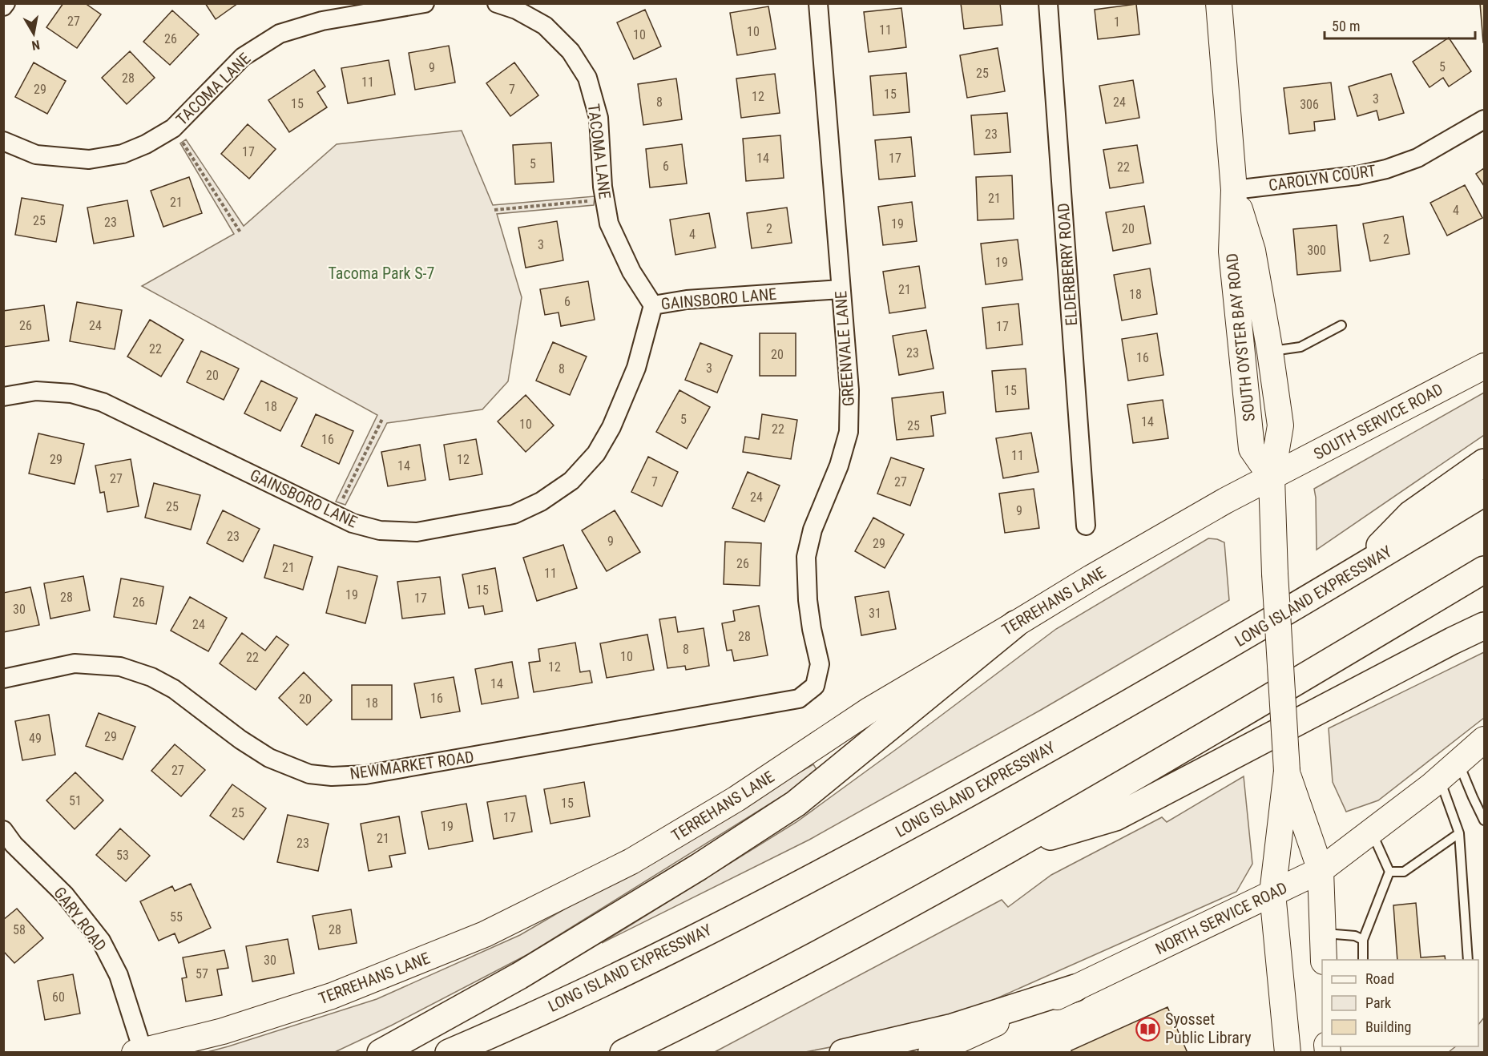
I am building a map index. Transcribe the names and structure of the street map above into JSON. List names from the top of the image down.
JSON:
{
  "streets": {
    "highway": ["LONG ISLAND EXPRESSWAY"],
    "main road": [
      "SOUTH OYSTER BAY ROAD",
      "SOUTH SERVICE ROAD",
      "TERREHANS LANE",
      "NORTH SERVICE ROAD"
    ],
    "street": [
      "TACOMA LANE",
      "CAROLYN COURT",
      "ELDERBERRY ROAD",
      "GAINSBORO LANE",
      "GREENVALE LANE",
      "NEWMARKET ROAD",
      "GARY ROAD"
    ]
  },
  "crossings": [
    ["TACOMA LANE", "GAINSBORO LANE"],
    ["CAROLYN COURT", "SOUTH OYSTER BAY ROAD"],
    ["GAINSBORO LANE", "GREENVALE LANE"],
    ["SOUTH OYSTER BAY ROAD", "SOUTH SERVICE ROAD"],
    ["SOUTH OYSTER BAY ROAD", "TERREHANS LANE"],
    ["SOUTH OYSTER BAY ROAD", "NORTH SERVICE ROAD"],
    ["GREENVALE LANE", "NEWMARKET ROAD"],
    ["SOUTH SERVICE ROAD", "TERREHANS LANE"],
    ["TERREHANS LANE", "GARY ROAD"]
  ],
  "parks": ["Tacoma Park S-7"],
  "places": {
    "library": ["Syosset Public Library"]
  },
  "house_numbers": [
    "27",
    "1",
    "11",
    "10",
    "10",
    "26",
    "5",
    "9",
    "25",
    "28",
    "11",
    "29",
    "7",
    "15",
    "12",
    "3",
    "8",
    "24",
    "15",
    "306",
    "23",
    "17",
    "14",
    "17",
    "5",
    "6",
    "22",
    "21",
    "21",
    "4",
    "25",
    "23",
    "19",
    "2",
    "20",
    "4",
    "2",
    "3",
    "300",
    "19",
    "21",
    "18",
    "6",
    "26",
    "24",
    "17",
    "22",
    "23",
    "20",
    "16",
    "3",
    "8",
    "20",
    "15",
    "18",
    "5",
    "14",
    "10",
    "25",
    "22",
    "16",
    "11",
    "29",
    "12",
    "14",
    "27",
    "7",
    "27",
    "24",
    "25",
    "9",
    "23",
    "9",
    "29",
    "26",
    "21",
    "11",
    "15",
    "19",
    "28",
    "17",
    "26",
    "30",
    "31",
    "24",
    "28",
    "8",
    "10",
    "22",
    "12",
    "14",
    "16",
    "20",
    "18",
    "29",
    "49",
    "27",
    "51",
    "15",
    "25",
    "17",
    "19",
    "21",
    "23",
    "53",
    "55",
    "58",
    "28",
    "30",
    "57",
    "60"
  ],
  "legend": ["Road", "Park", "Building"],
  "scale_bar": "50 m",
  "north": "bottom"
}
